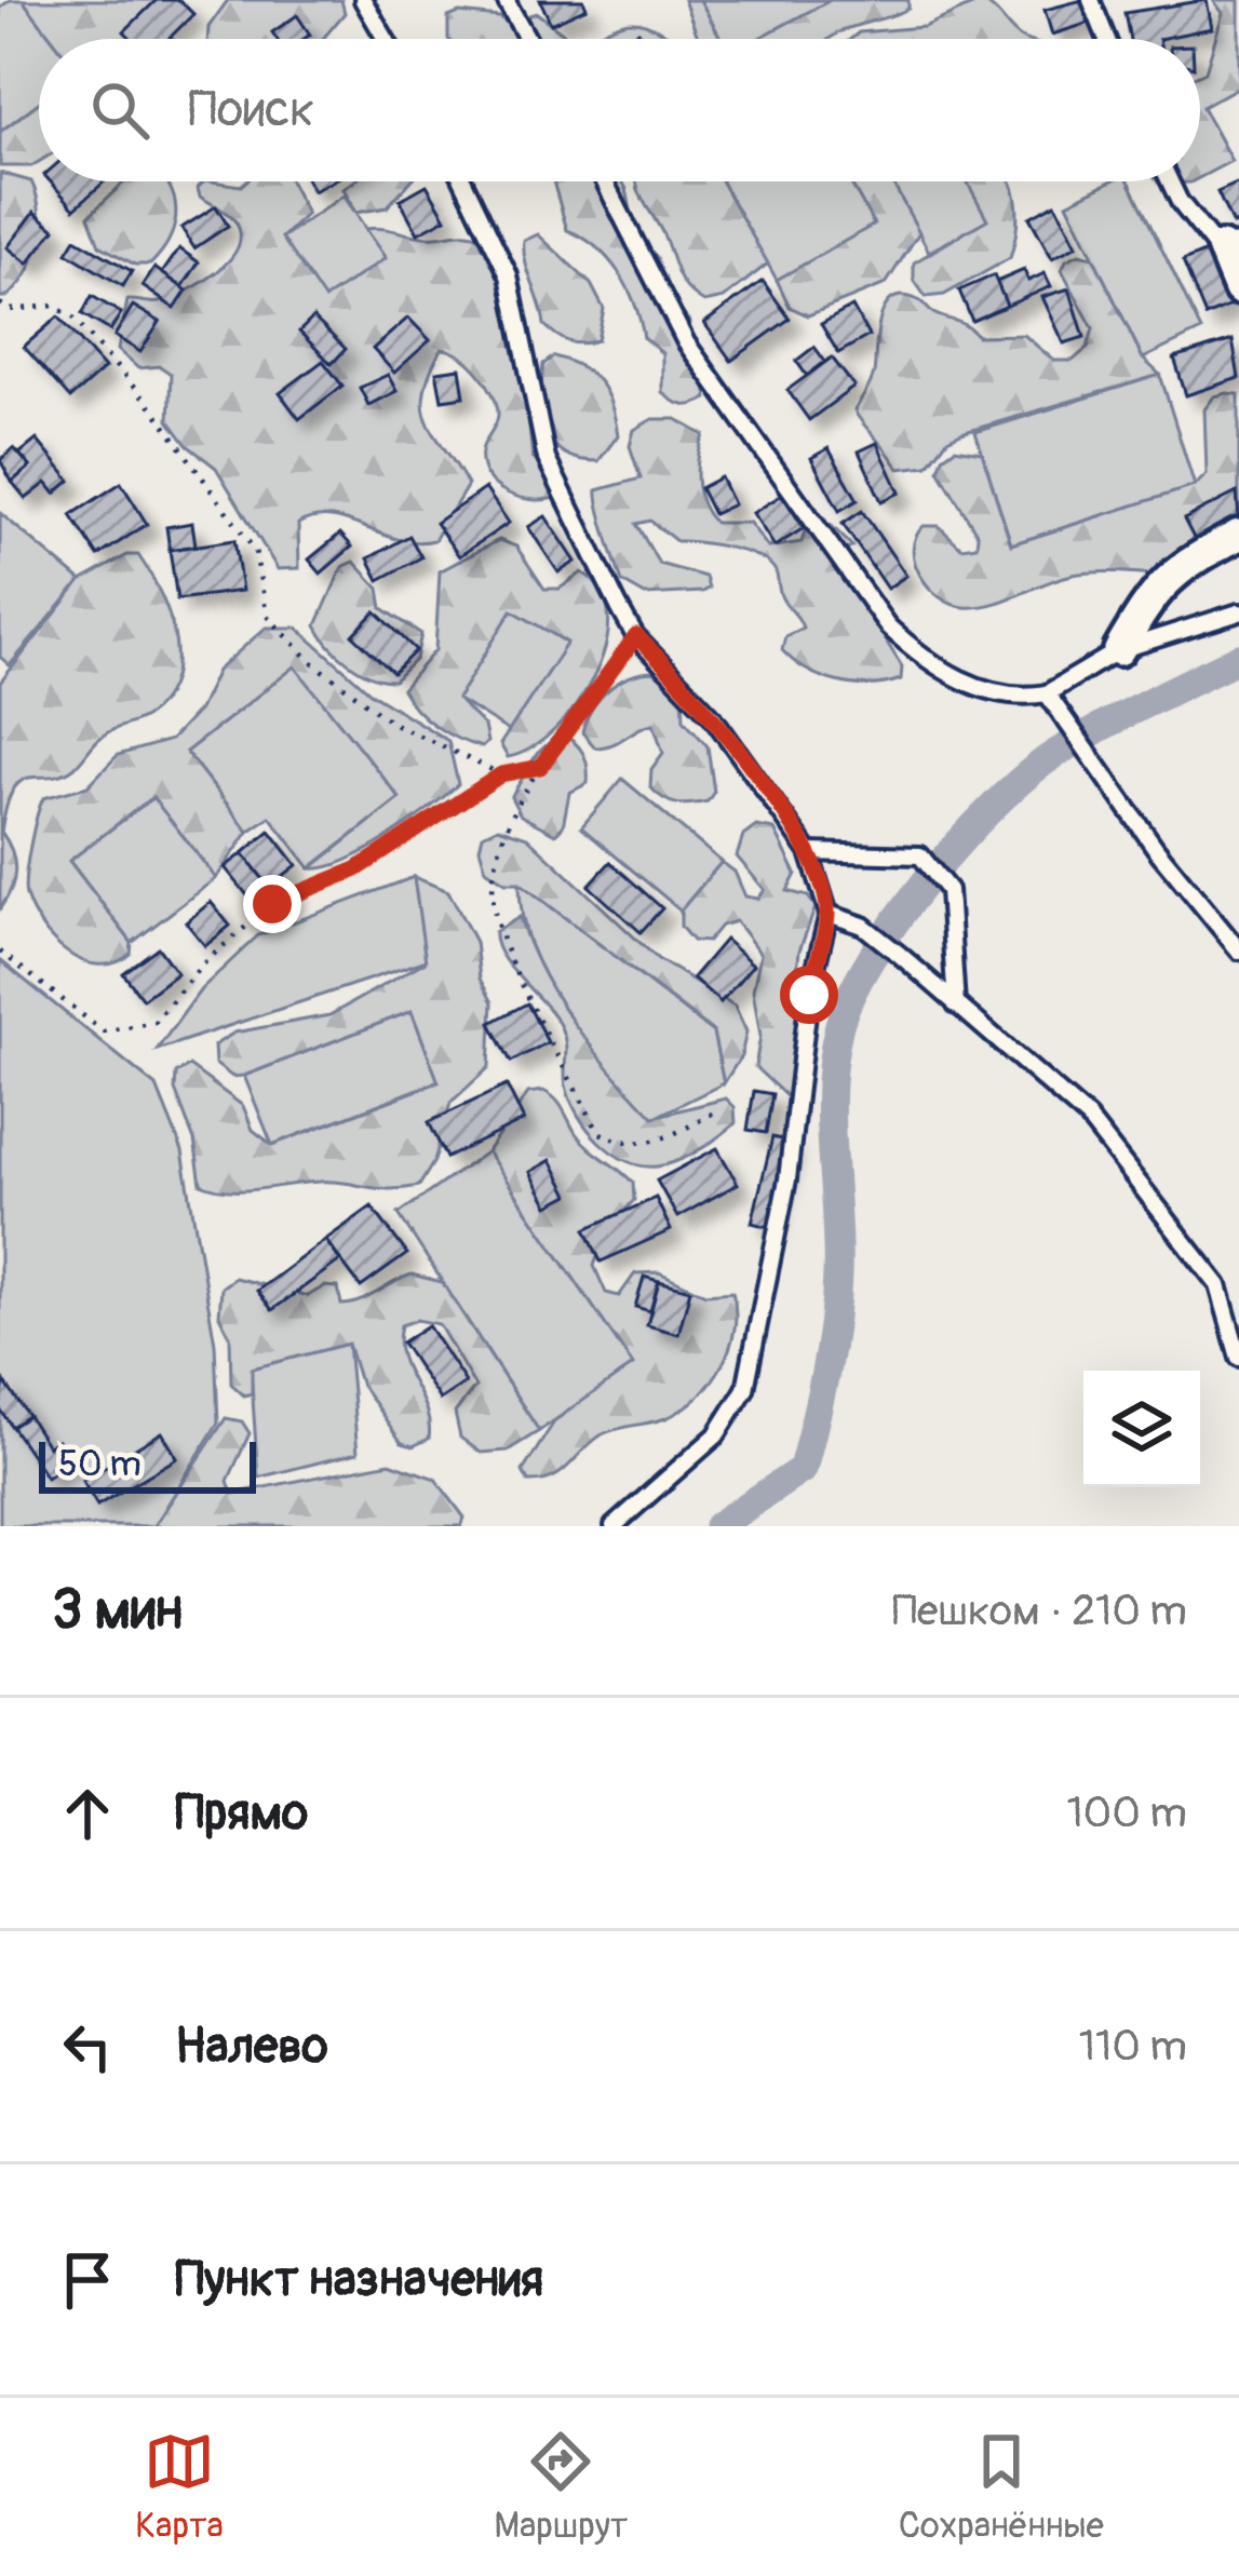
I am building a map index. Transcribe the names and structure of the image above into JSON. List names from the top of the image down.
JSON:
{
  "scale_bar": "50 m",
  "page": {
    "search": "Поиск",
    "scale": "50 m",
    "heading": ["3 мин", "Пешком · 210 m"],
    "list": [
      ["Прямо", "100 m"],
      ["Налево", "110 m"],
      "Пункт назначения"
    ],
    "nav": ["Карта", "Маршрут", "Сохранённые"]
  }
}
